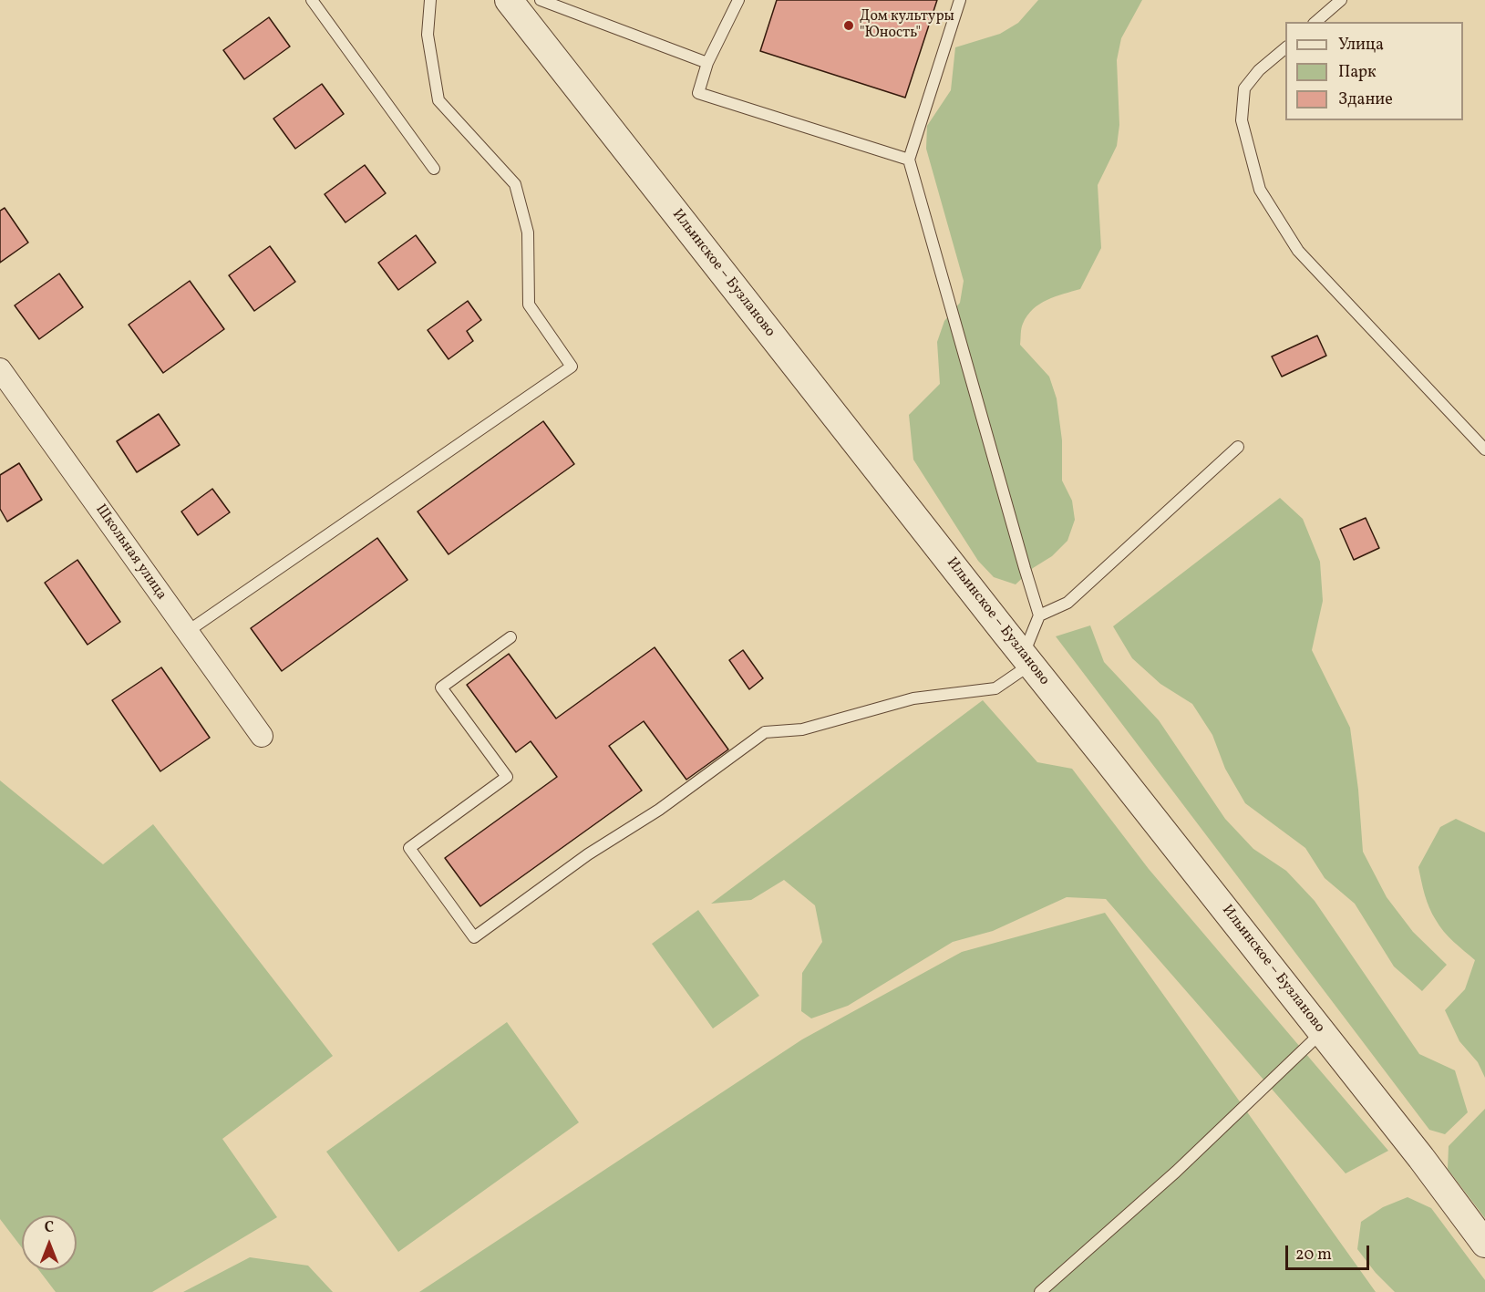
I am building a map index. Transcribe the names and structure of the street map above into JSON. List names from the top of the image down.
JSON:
{
  "streets": {
    "street": ["Ильинское – Бузланово", "Школьная улица"]
  },
  "places": ["Дом культуры \"Юность\""],
  "legend": ["Улица", "Парк", "Здание"],
  "scale_bar": "20 m",
  "north": "top"
}
